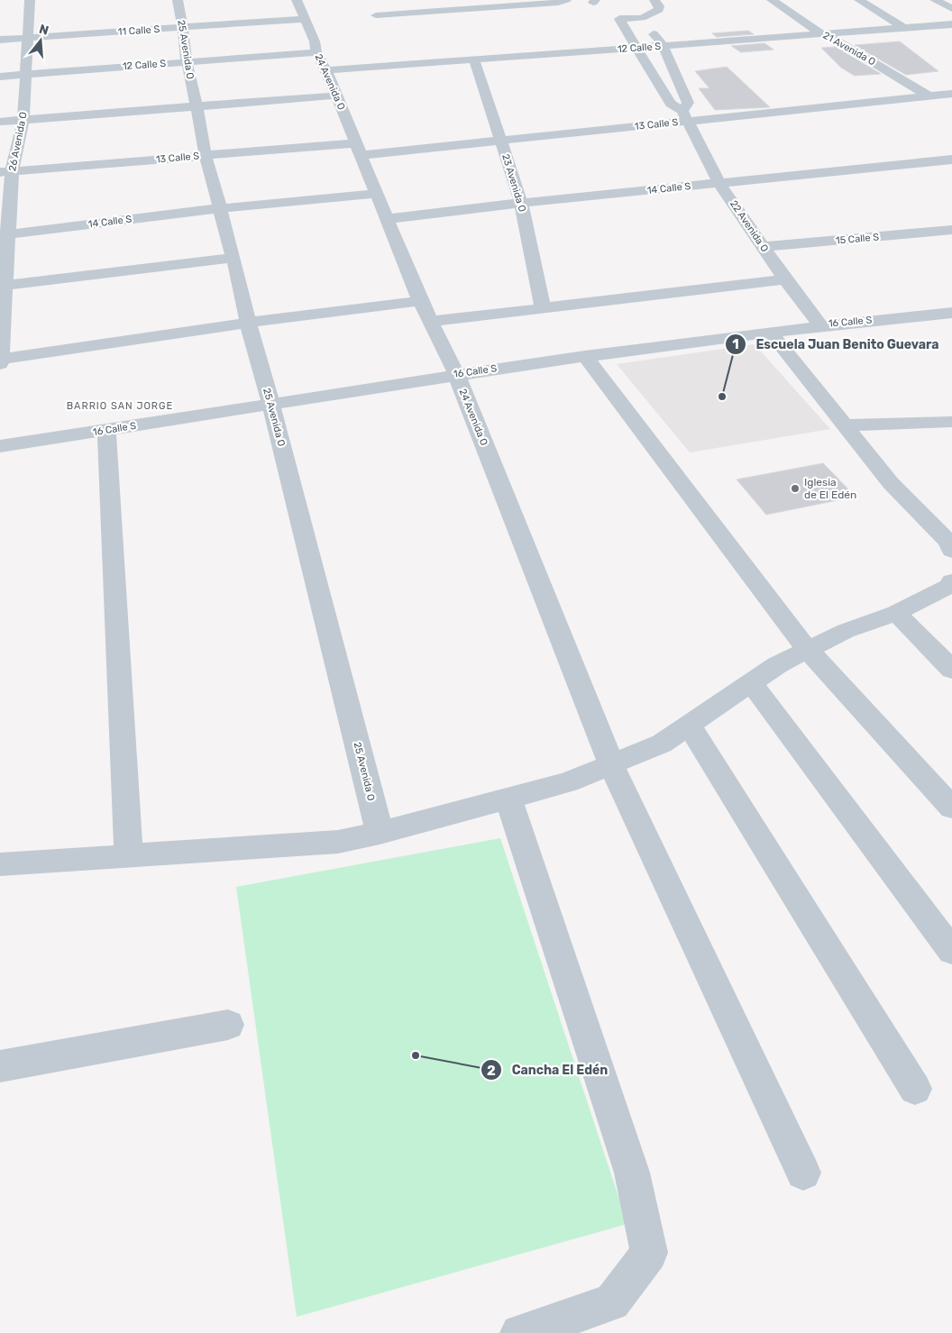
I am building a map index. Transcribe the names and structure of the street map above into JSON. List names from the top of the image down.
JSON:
{
  "streets": {
    "street": [
      "11 Calle S",
      "12 Calle S",
      "21 Avenida O",
      "25 Avenida O",
      "24 Avenida O",
      "13 Calle S",
      "26 Avenida O",
      "23 Avenida O",
      "14 Calle S",
      "22 Avenida O",
      "15 Calle S",
      "16 Calle S"
    ]
  },
  "crossings": [
    ["11 Calle S", "25 Avenida O"],
    ["11 Calle S", "24 Avenida O"],
    ["11 Calle S", "26 Avenida O"],
    ["12 Calle S", "21 Avenida O"],
    ["12 Calle S", "25 Avenida O"],
    ["12 Calle S", "24 Avenida O"],
    ["12 Calle S", "26 Avenida O"],
    ["12 Calle S", "23 Avenida O"],
    ["12 Calle S", "22 Avenida O"],
    ["21 Avenida O", "13 Calle S"],
    ["25 Avenida O", "13 Calle S"],
    ["25 Avenida O", "14 Calle S"],
    ["25 Avenida O", "16 Calle S"],
    ["24 Avenida O", "13 Calle S"],
    ["24 Avenida O", "14 Calle S"],
    ["24 Avenida O", "16 Calle S"],
    ["13 Calle S", "26 Avenida O"],
    ["13 Calle S", "23 Avenida O"],
    ["13 Calle S", "22 Avenida O"],
    ["26 Avenida O", "14 Calle S"],
    ["23 Avenida O", "14 Calle S"],
    ["14 Calle S", "22 Avenida O"],
    ["22 Avenida O", "15 Calle S"],
    ["22 Avenida O", "16 Calle S"]
  ],
  "districts": ["BARRIO SAN JORGE"],
  "places": ["Escuela Juan Benito Guevara", "Iglesia de El Edén", "Cancha El Edén"],
  "north": "top"
}
